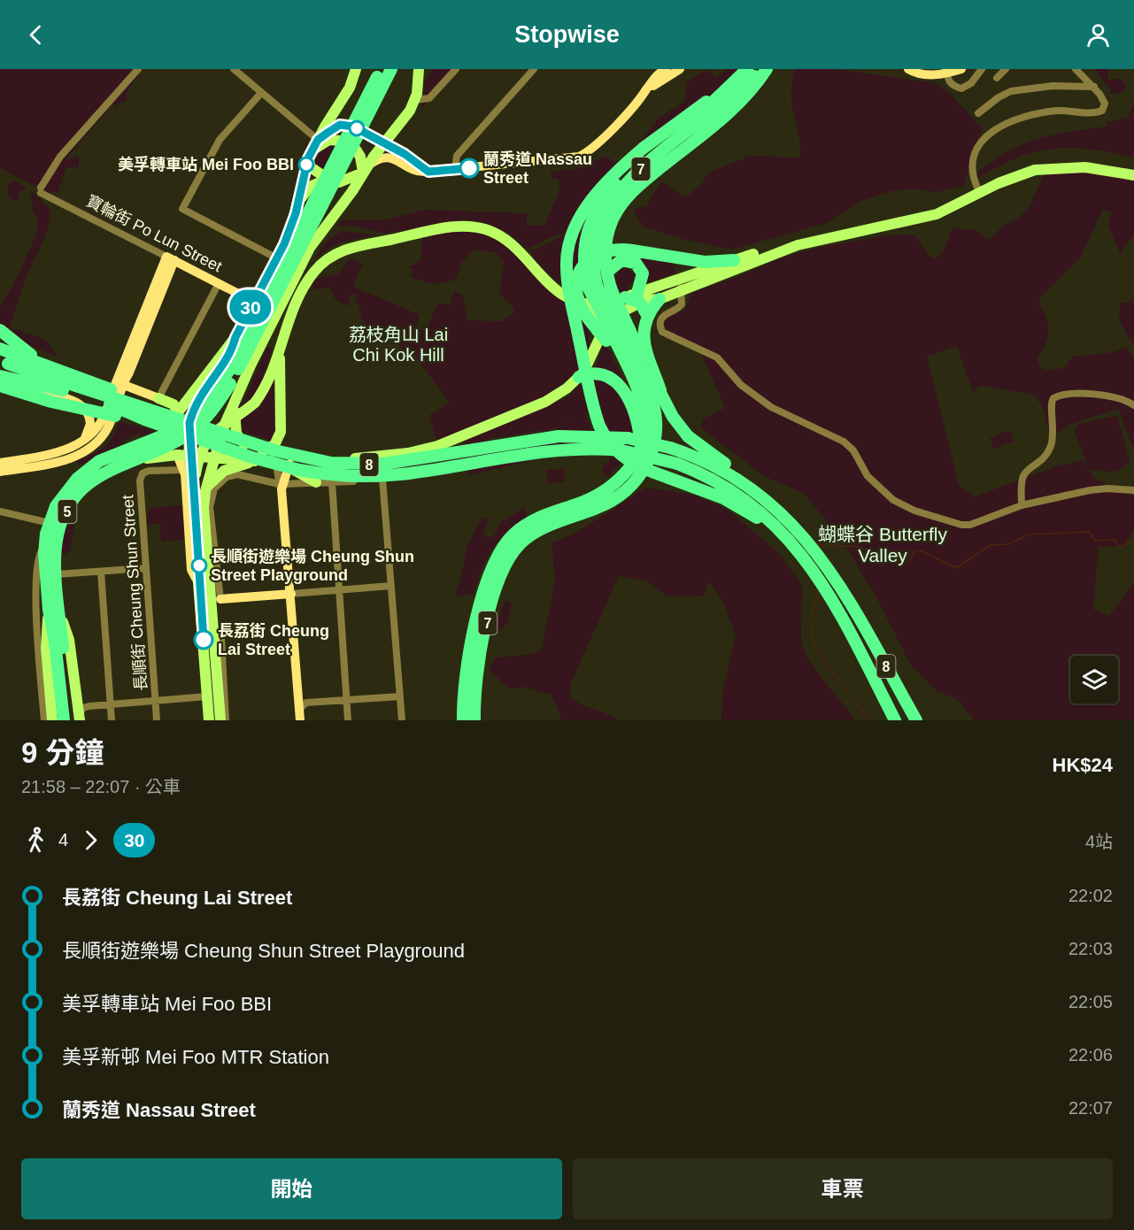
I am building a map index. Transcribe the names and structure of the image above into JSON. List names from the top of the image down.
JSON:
{
  "streets": {
    "highway": ["7", "8", "5"],
    "main road": ["寶輪街 Po Lun Street"],
    "street": ["長順街 Cheung Shun Street"]
  },
  "districts": ["荔枝角山 Lai Chi Kok Hill", "蝴蝶谷 Butterfly Valley"],
  "places": [
    "美孚轉車站 Mei Foo BBI",
    "蘭秀道 Nassau Street",
    "長順街遊樂場 Cheung Shun Street Playground",
    "長荔街 Cheung Lai Street"
  ],
  "lines": ["bus line 30"],
  "page": {
    "header": "Stopwise",
    "on_map": "30",
    "heading": ["9 分鐘", "21:58 – 22:07 · 公車", "HK$24"],
    "legs": ["4", "30", "4站"],
    "list": [
      {
        "name": "長荔街 Cheung Lai Street",
        "value": "22:02"
      },
      {
        "name": "長順街遊樂場 Cheung Shun Street Playground",
        "value": "22:03"
      },
      {
        "name": "美孚轉車站 Mei Foo BBI",
        "value": "22:05"
      },
      {
        "name": "美孚新邨 Mei Foo MTR Station",
        "value": "22:06"
      },
      {
        "name": "蘭秀道 Nassau Street",
        "value": "22:07"
      }
    ],
    "buttons": ["開始", "車票"]
  }
}
